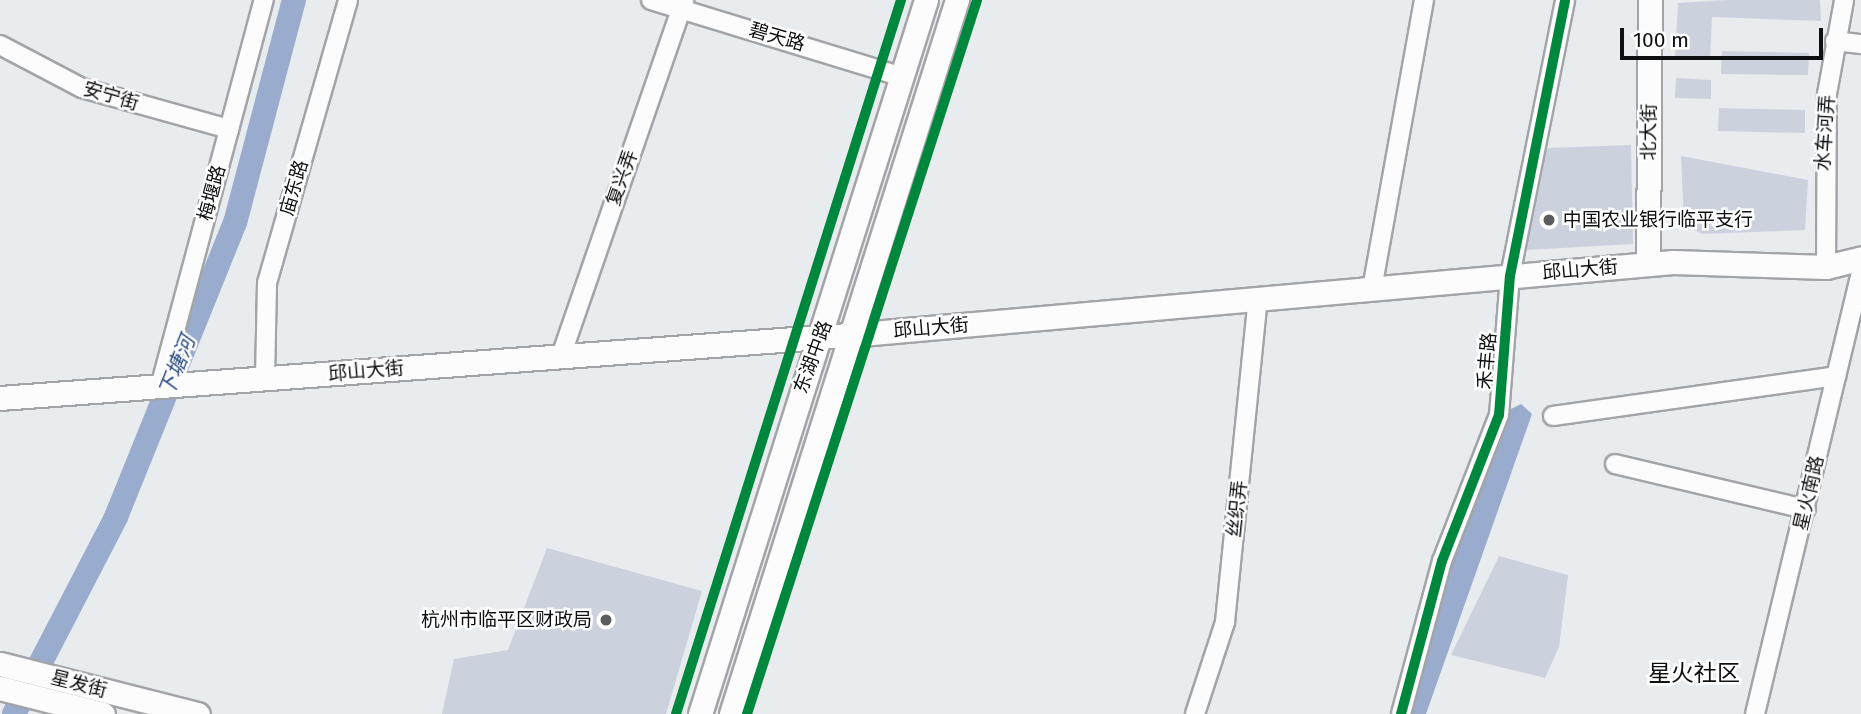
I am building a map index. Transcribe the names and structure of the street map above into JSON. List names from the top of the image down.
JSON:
{
  "streets": {
    "main road": [
      "北大街",
      "邱山大街",
      "东湖中路",
      "星发街"
    ],
    "street": [
      "碧天路",
      "安宁街",
      "水车河弄",
      "复兴弄",
      "庙东路",
      "梅堰路",
      "禾丰路",
      "星火南路",
      "丝织弄"
    ]
  },
  "crossings": [
    ["碧天路", "复兴弄"],
    ["碧天路", "东湖中路"],
    ["安宁街", "梅堰路"],
    ["北大街", "邱山大街"],
    ["水车河弄", "邱山大街"],
    ["复兴弄", "邱山大街"],
    ["庙东路", "邱山大街"],
    ["梅堰路", "邱山大街"],
    ["邱山大街", "东湖中路"],
    ["邱山大街", "禾丰路"],
    ["邱山大街", "丝织弄"]
  ],
  "districts": ["星火社区"],
  "water": ["下塘河"],
  "places": ["中国农业银行临平支行", "杭州市临平区财政局"],
  "scale_bar": "100 m"
}
